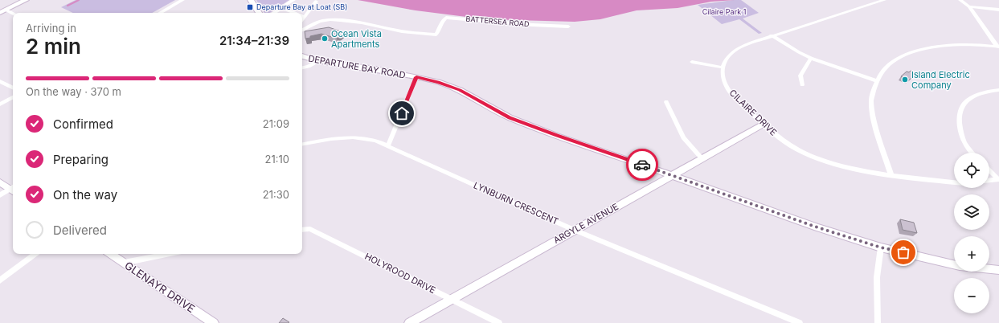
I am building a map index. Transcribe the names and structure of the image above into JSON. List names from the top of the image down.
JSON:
{
  "streets": {
    "main road": ["DEPARTURE BAY ROAD", "ARGYLE AVENUE", "GLENAYR DRIVE"],
    "street": [
      "BATTERSEA ROAD",
      "CILAIRE DRIVE",
      "LYNBURN CRESCENT",
      "HOLYROOD DRIVE"
    ]
  },
  "crossings": [
    ["DEPARTURE BAY ROAD", "ARGYLE AVENUE"],
    ["CILAIRE DRIVE", "ARGYLE AVENUE"],
    ["LYNBURN CRESCENT", "ARGYLE AVENUE"],
    ["ARGYLE AVENUE", "HOLYROOD DRIVE"]
  ],
  "parks": ["Cilaire Park 1"],
  "places": {
    "transit": ["Departure Bay at Loat (SB)"],
    "other": ["Ocean Vista Apartments", "Island Electric Company"]
  },
  "page": {
    "heading": ["2 min", "Arriving in", "21:34–21:39"],
    "bar": "On the way · 370 m",
    "list": [
      ["Confirmed", "21:09"],
      ["Preparing", "21:10"],
      ["On the way", "21:30"],
      "Delivered"
    ],
    "map_buttons": ["+", "−"]
  }
}
